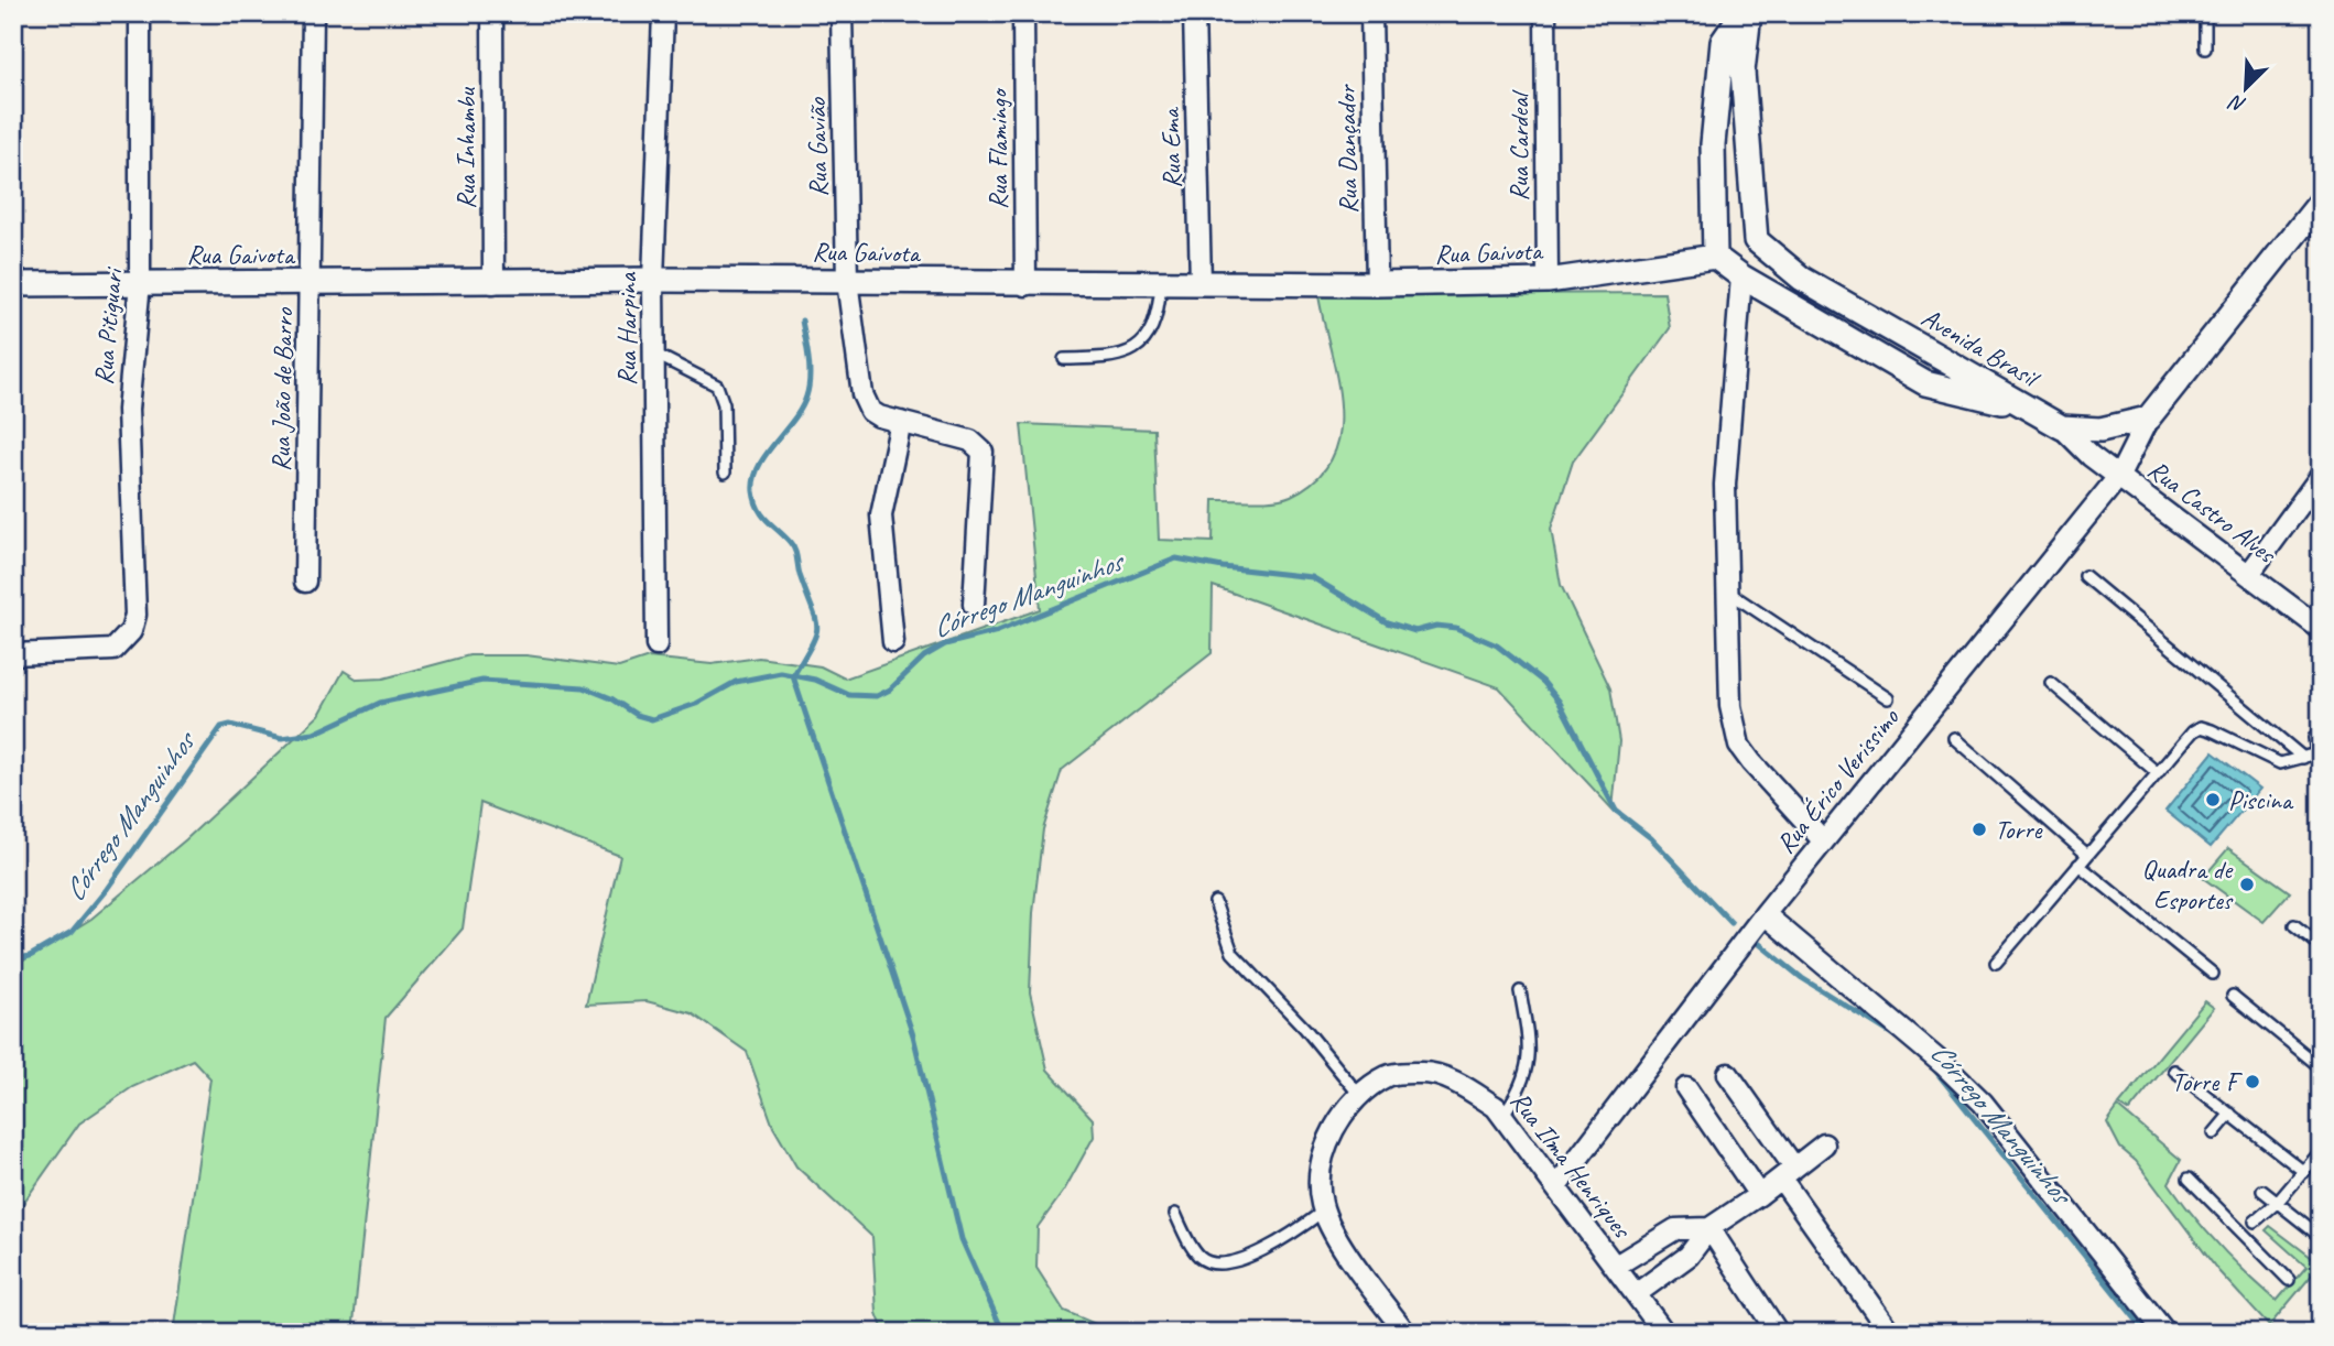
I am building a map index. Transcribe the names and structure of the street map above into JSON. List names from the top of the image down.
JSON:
{
  "streets": {
    "street": [
      "Rua Gavião",
      "Rua Cardeal",
      "Rua Inhambu",
      "Rua Ema",
      "Rua Flamingo",
      "Rua Dançador",
      "Rua Gaivota",
      "Rua Pitiguari",
      "Rua Harpina",
      "Avenida Brasil",
      "Rua João de Barro",
      "Rua Castro Alves",
      "Rua Érico Verissimo",
      "Rua Ilma Henriques"
    ]
  },
  "crossings": [
    ["Rua Gavião", "Rua Gaivota"],
    ["Rua Cardeal", "Rua Gaivota"],
    ["Rua Inhambu", "Rua Gaivota"],
    ["Rua Ema", "Rua Gaivota"],
    ["Rua Flamingo", "Rua Gaivota"],
    ["Rua Dançador", "Rua Gaivota"],
    ["Rua Gaivota", "Rua Pitiguari"],
    ["Rua Gaivota", "Rua Harpina"],
    ["Rua Gaivota", "Rua João de Barro"],
    ["Avenida Brasil", "Rua Castro Alves"],
    ["Rua Castro Alves", "Rua Érico Verissimo"],
    ["Rua Érico Verissimo", "Rua Ilma Henriques"]
  ],
  "water": ["Córrego Manguinhos"],
  "places": [
    "Piscina",
    "Torre",
    "Quadra de Esportes",
    "Torre F"
  ],
  "north": "bottom left"
}
